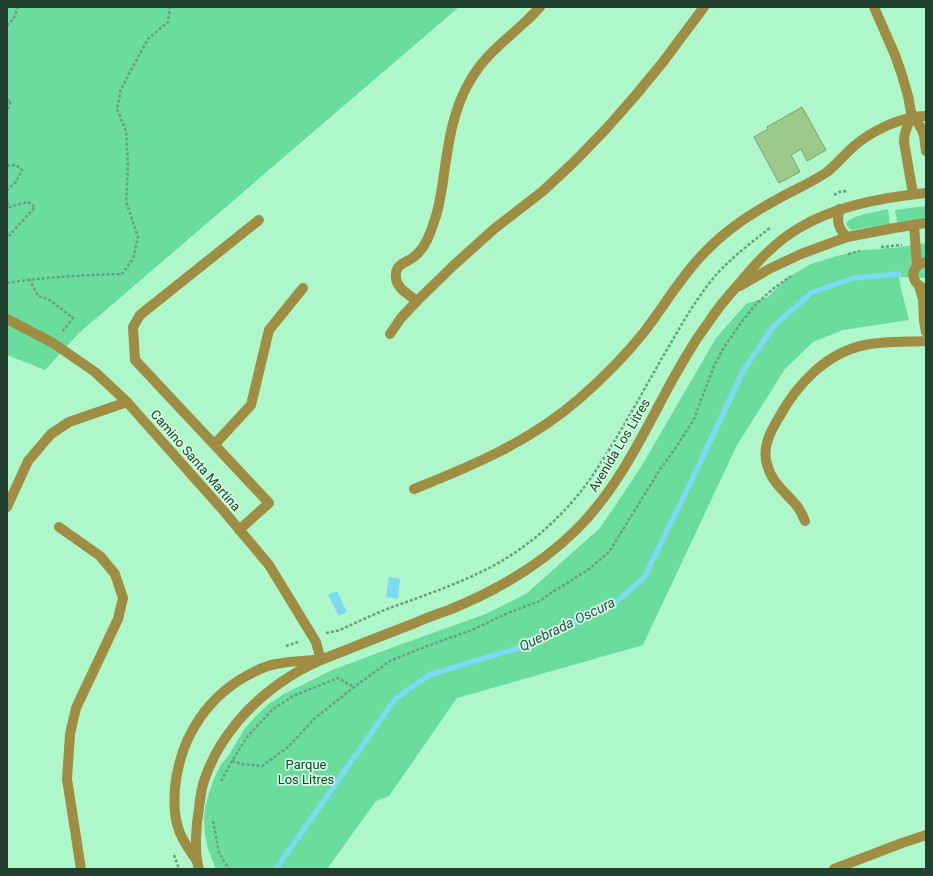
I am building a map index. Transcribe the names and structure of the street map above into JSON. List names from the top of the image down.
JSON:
{
  "streets": {
    "street": ["Avenida Los Litres", "Camino Santa Martina"]
  },
  "crossings": [
    ["Avenida Los Litres", "Camino Santa Martina"]
  ],
  "water": ["Quebrada Oscura"],
  "parks": ["Parque Los Litres"]
}
